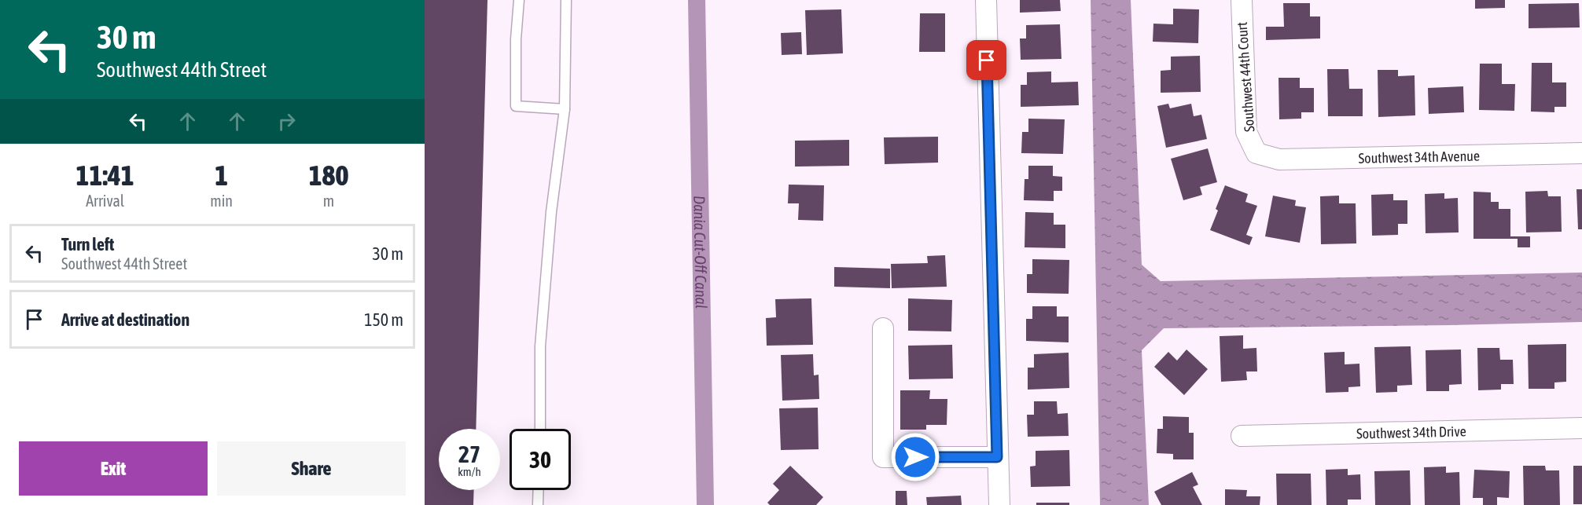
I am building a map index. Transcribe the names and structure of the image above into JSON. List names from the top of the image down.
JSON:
{
  "streets": {
    "street": ["Southwest 44th Court", "Southwest 34th Avenue", "Southwest 34th Drive"]
  },
  "crossings": [
    ["Southwest 44th Court", "Southwest 34th Avenue"]
  ],
  "water": ["Dania Cut-Off Canal"],
  "page": {
    "turn": ["30 m", "Southwest 44th Street"],
    "eta": [
      "11:41",
      "Arrival",
      "1",
      "min",
      "180",
      "m"
    ],
    "list": [
      {
        "name": "Turn left",
        "note": "Southwest 44th Street",
        "value": "30 m"
      },
      {
        "name": "Arrive at destination",
        "value": "150 m"
      }
    ],
    "speed": "27 km/h",
    "limit": "30",
    "buttons": ["Exit", "Share"]
  }
}
